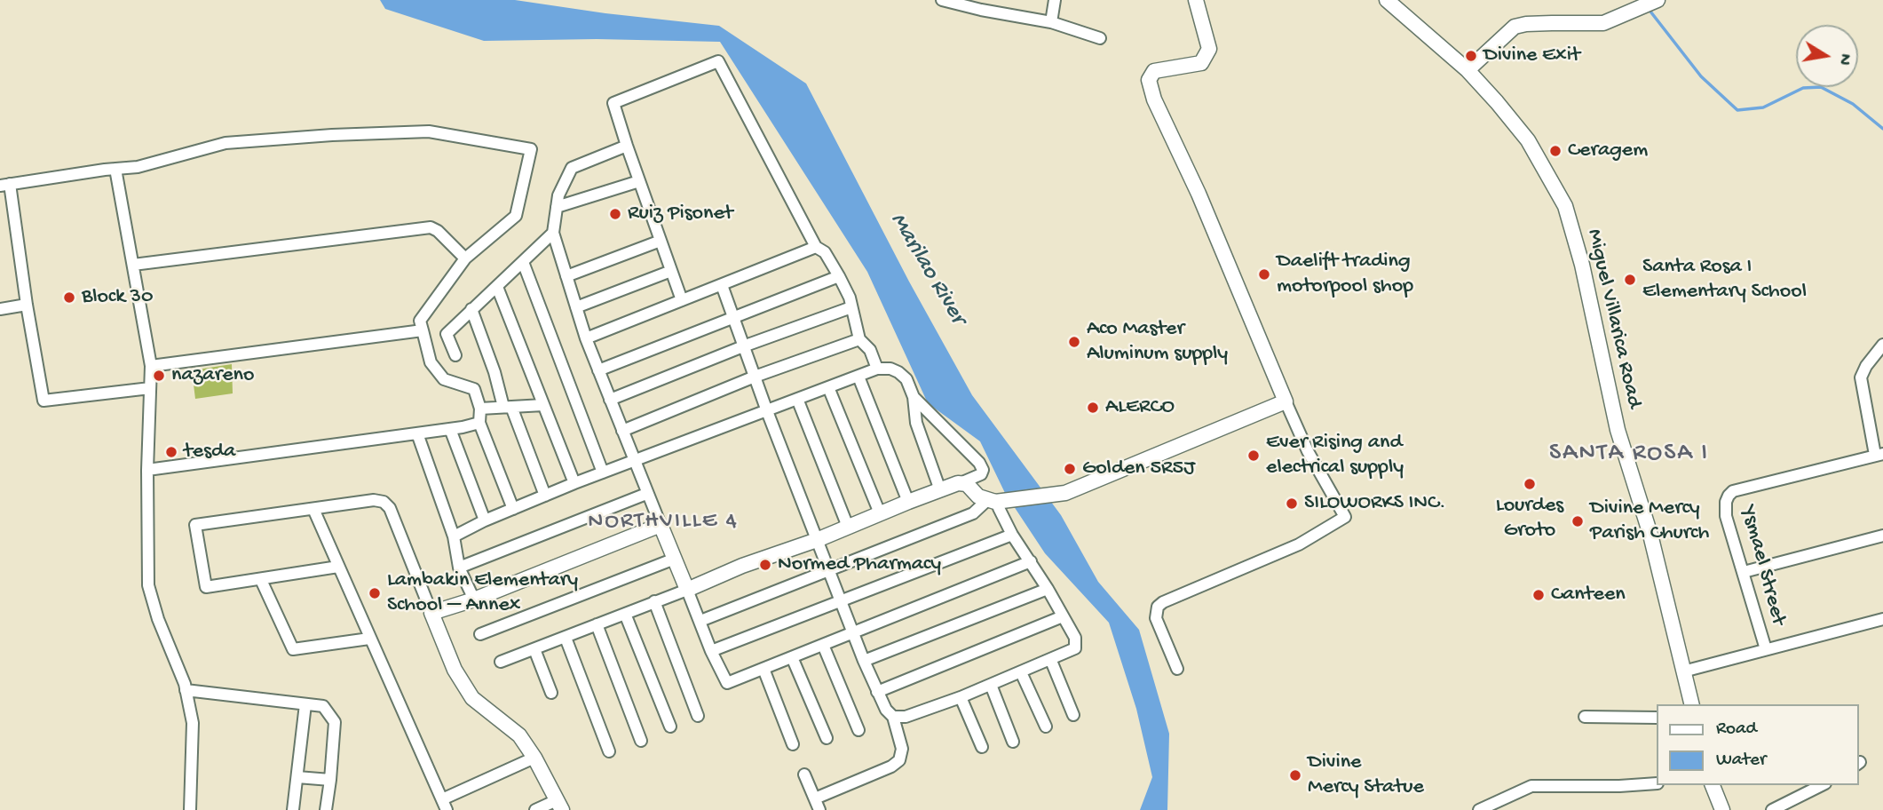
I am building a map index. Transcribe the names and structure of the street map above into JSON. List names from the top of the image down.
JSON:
{
  "streets": {
    "street": ["Miguel Villarica Road", "Ysmael Street"]
  },
  "districts": ["SANTA ROSA I", "NORTHVILLE 4"],
  "water": ["Marilao River"],
  "places": [
    "Divine Exit",
    "Ceragem",
    "Ruiz Pisonet",
    "Daelift trading motorpool shop",
    "Santa Rosa I Elementary School",
    "Block 30",
    "Aco Master Aluminum supply",
    "nazareno",
    "ALERCO",
    "tesda",
    "Ever Rising and electrical supply",
    "Golden 5R5J",
    "Lourdes Groto",
    "SILOWORKS INC.",
    "Divine Mercy Parish Church",
    "Normed Pharmacy",
    "Lambakin Elementary School – Annex",
    "Canteen",
    "Divine Mercy Statue"
  ],
  "legend": ["Road", "Water"],
  "north": "right"
}
